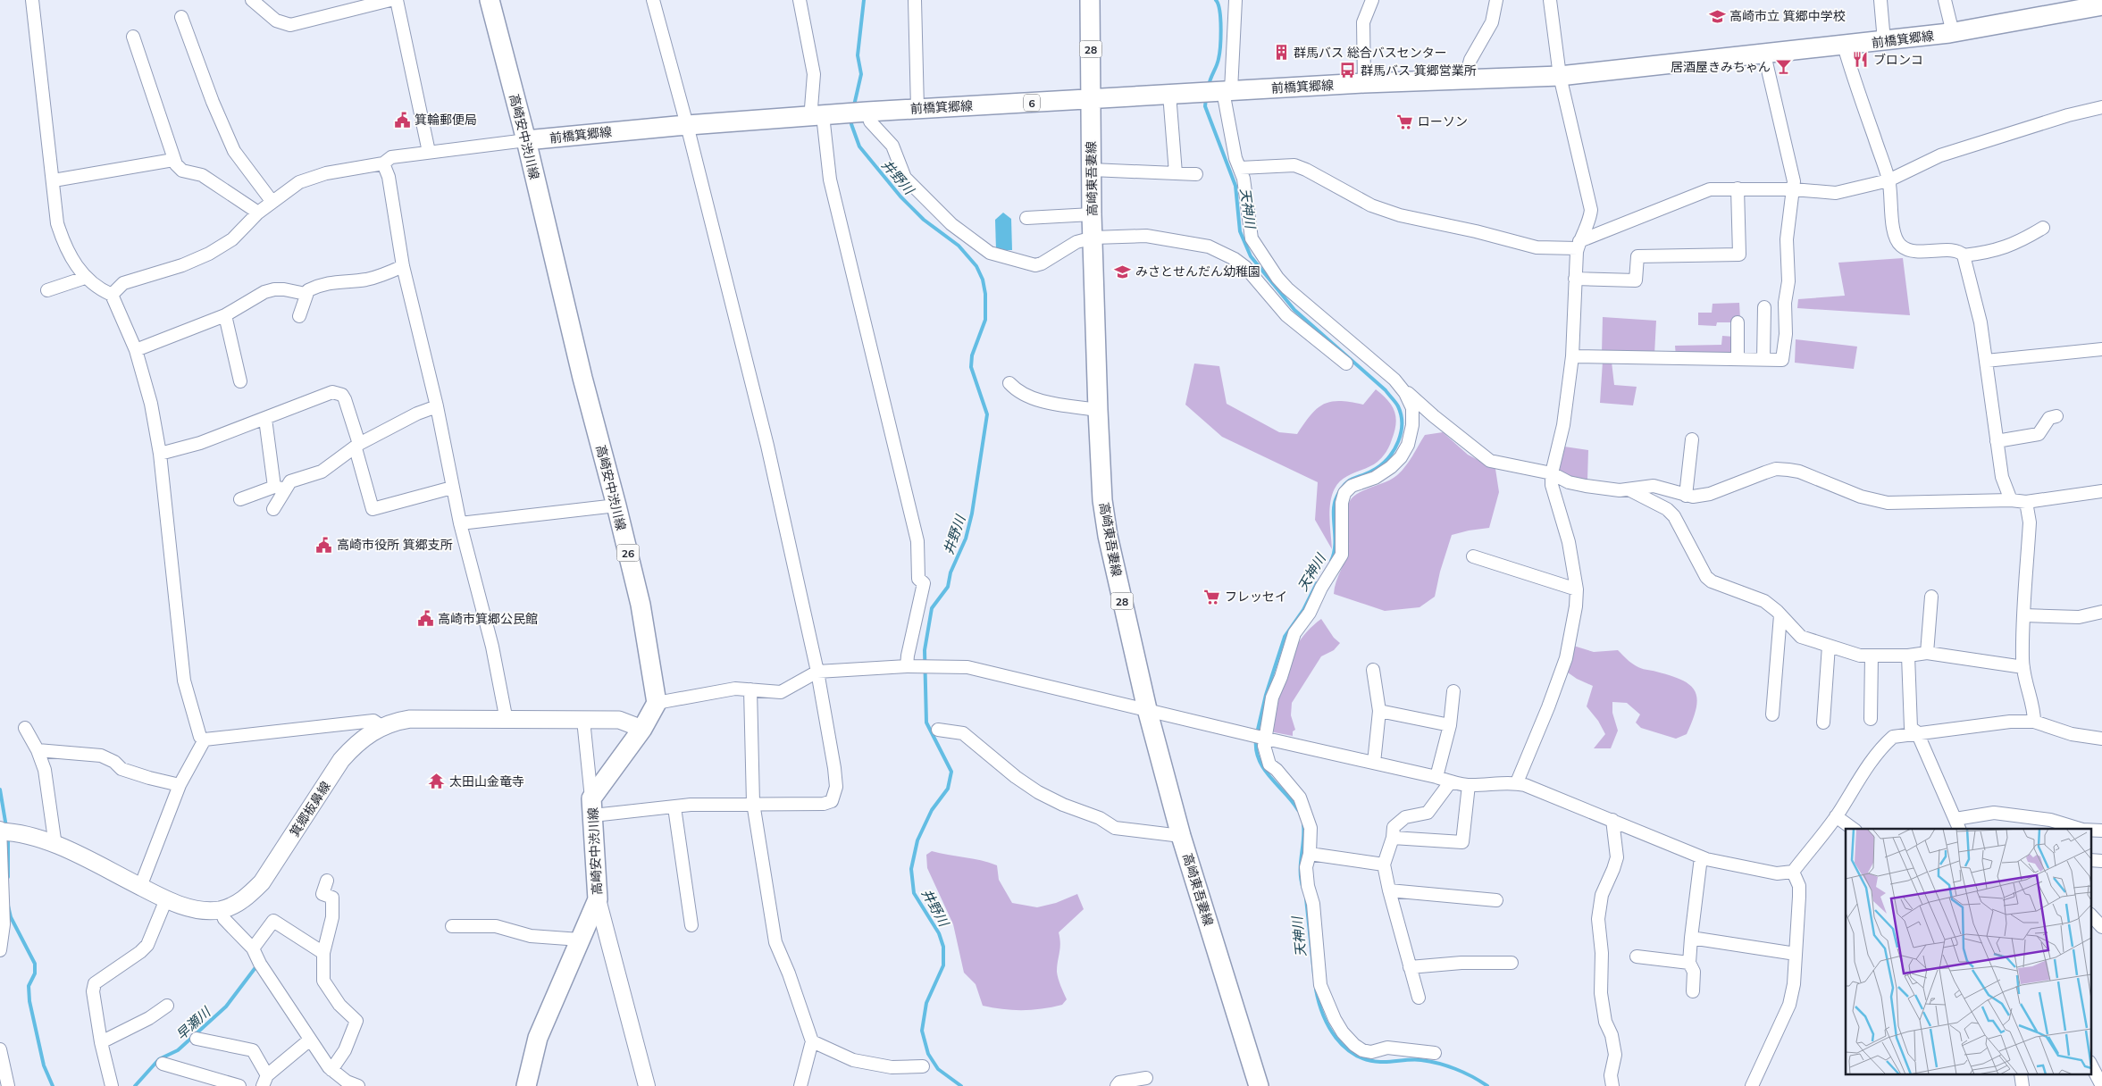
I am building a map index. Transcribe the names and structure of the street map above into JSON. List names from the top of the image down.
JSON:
{
  "streets": {
    "main road": [
      "前橋箕郷線",
      "28",
      "6",
      "高崎安中渋川線",
      "高崎東吾妻線",
      "26",
      "箕郷板鼻線"
    ]
  },
  "crossings": [
    ["前橋箕郷線", "高崎安中渋川線"],
    ["前橋箕郷線", "高崎東吾妻線"],
    ["高崎安中渋川線", "箕郷板鼻線"]
  ],
  "water": ["井野川", "天神川", "早瀬川"],
  "places": {
    "school or university": ["高崎市立 箕郷中学校", "みさとせんだん幼稚園"],
    "building": ["群馬バス 総合バスセンター"],
    "restaurant": ["ブロンコ"],
    "bar": ["居酒屋きみちゃん"],
    "bus stop": ["群馬バス 箕郷営業所"],
    "public building": ["箕輪郵便局", "高崎市役所 箕郷支所", "高崎市箕郷公民館"],
    "supermarket": ["ローソン", "フレッセイ"],
    "temple": ["太田山金竜寺"]
  }
}
